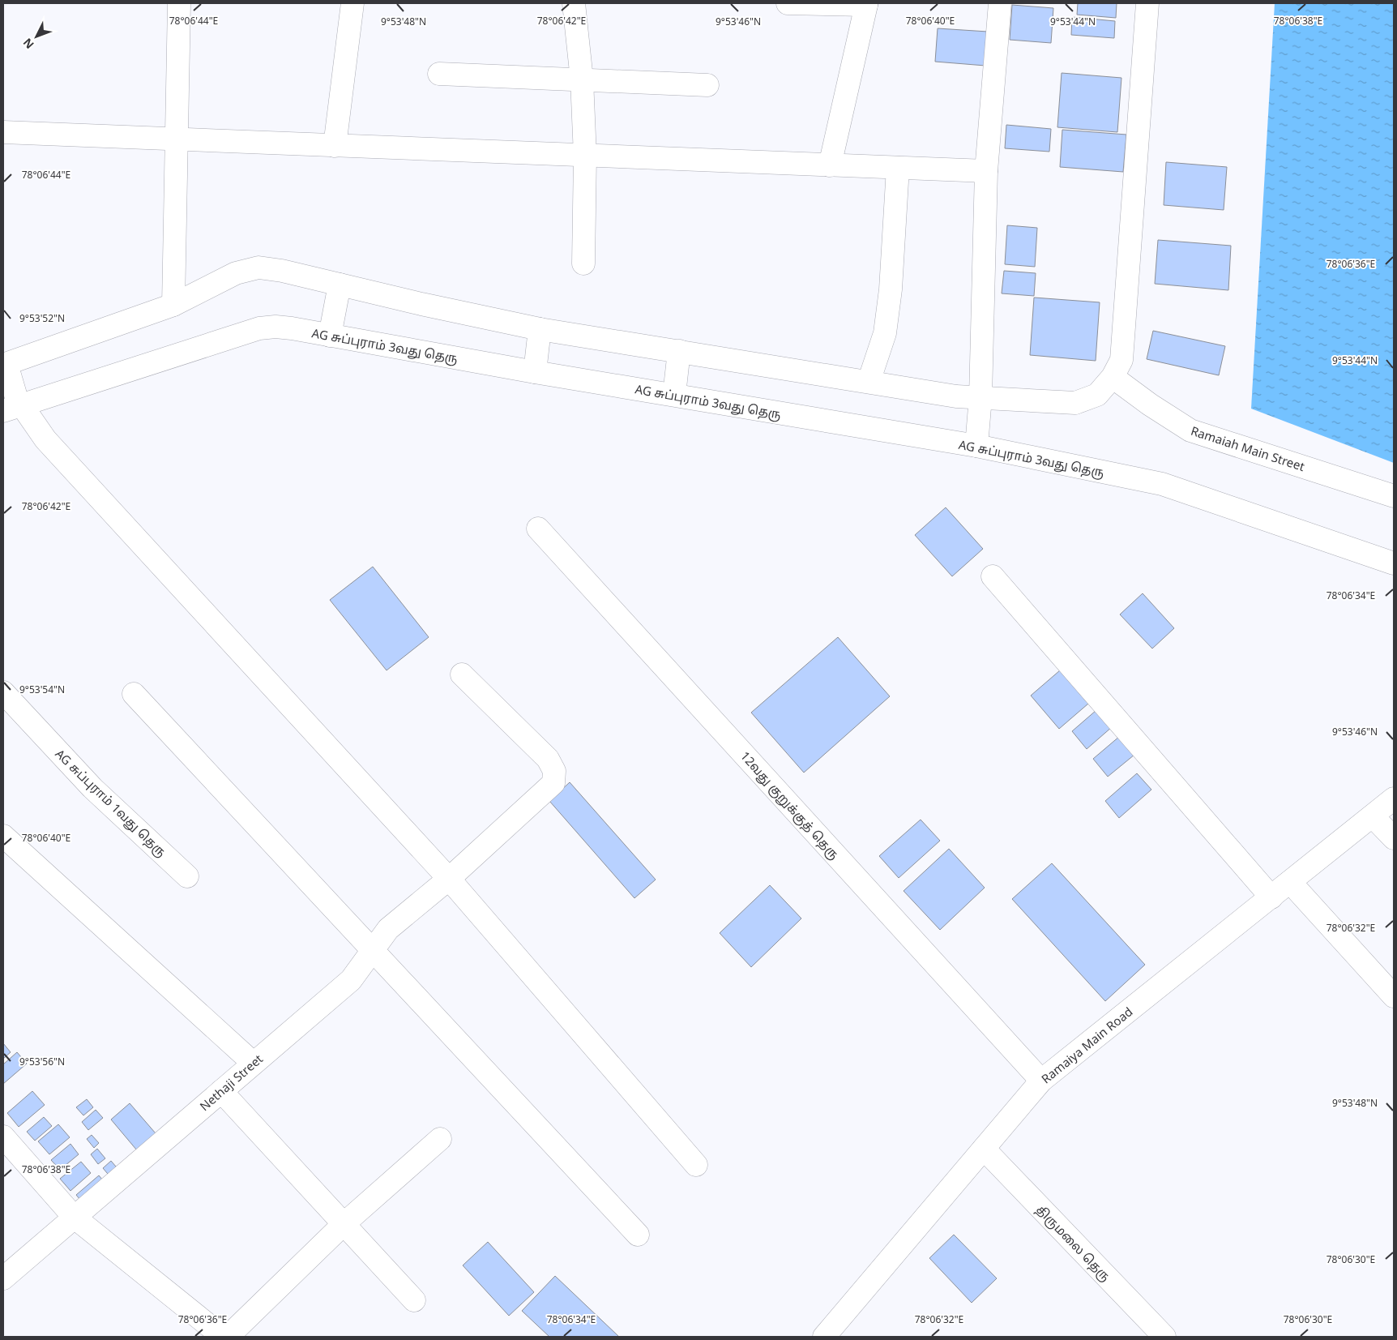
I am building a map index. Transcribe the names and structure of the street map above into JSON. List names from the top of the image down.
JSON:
{
  "streets": {
    "street": [
      "AG சுப்புராம் 3வது தெரு",
      "Ramaiah Main Street",
      "AG சுப்புராம் 1வது தெரு",
      "12வது குறுக்குத் தெரு",
      "Ramaiya Main Road",
      "Nethaji Street",
      "திருமலை தெரு"
    ]
  },
  "crossings": [
    ["12வது குறுக்குத் தெரு", "Ramaiya Main Road"],
    ["Ramaiya Main Road", "திருமலை தெரு"]
  ],
  "north": "bottom left",
  "coordinates": [
    "78°06'44\"E",
    "78°06'42\"E",
    "78°06'40\"E",
    "78°06'38\"E",
    "9°53'44\"N",
    "9°53'48\"N",
    "9°53'46\"N",
    "78°06'36\"E",
    "9°53'52\"N",
    "78°06'34\"E",
    "9°53'54\"N",
    "78°06'32\"E",
    "9°53'56\"N",
    "78°06'30\"E"
  ]
}
